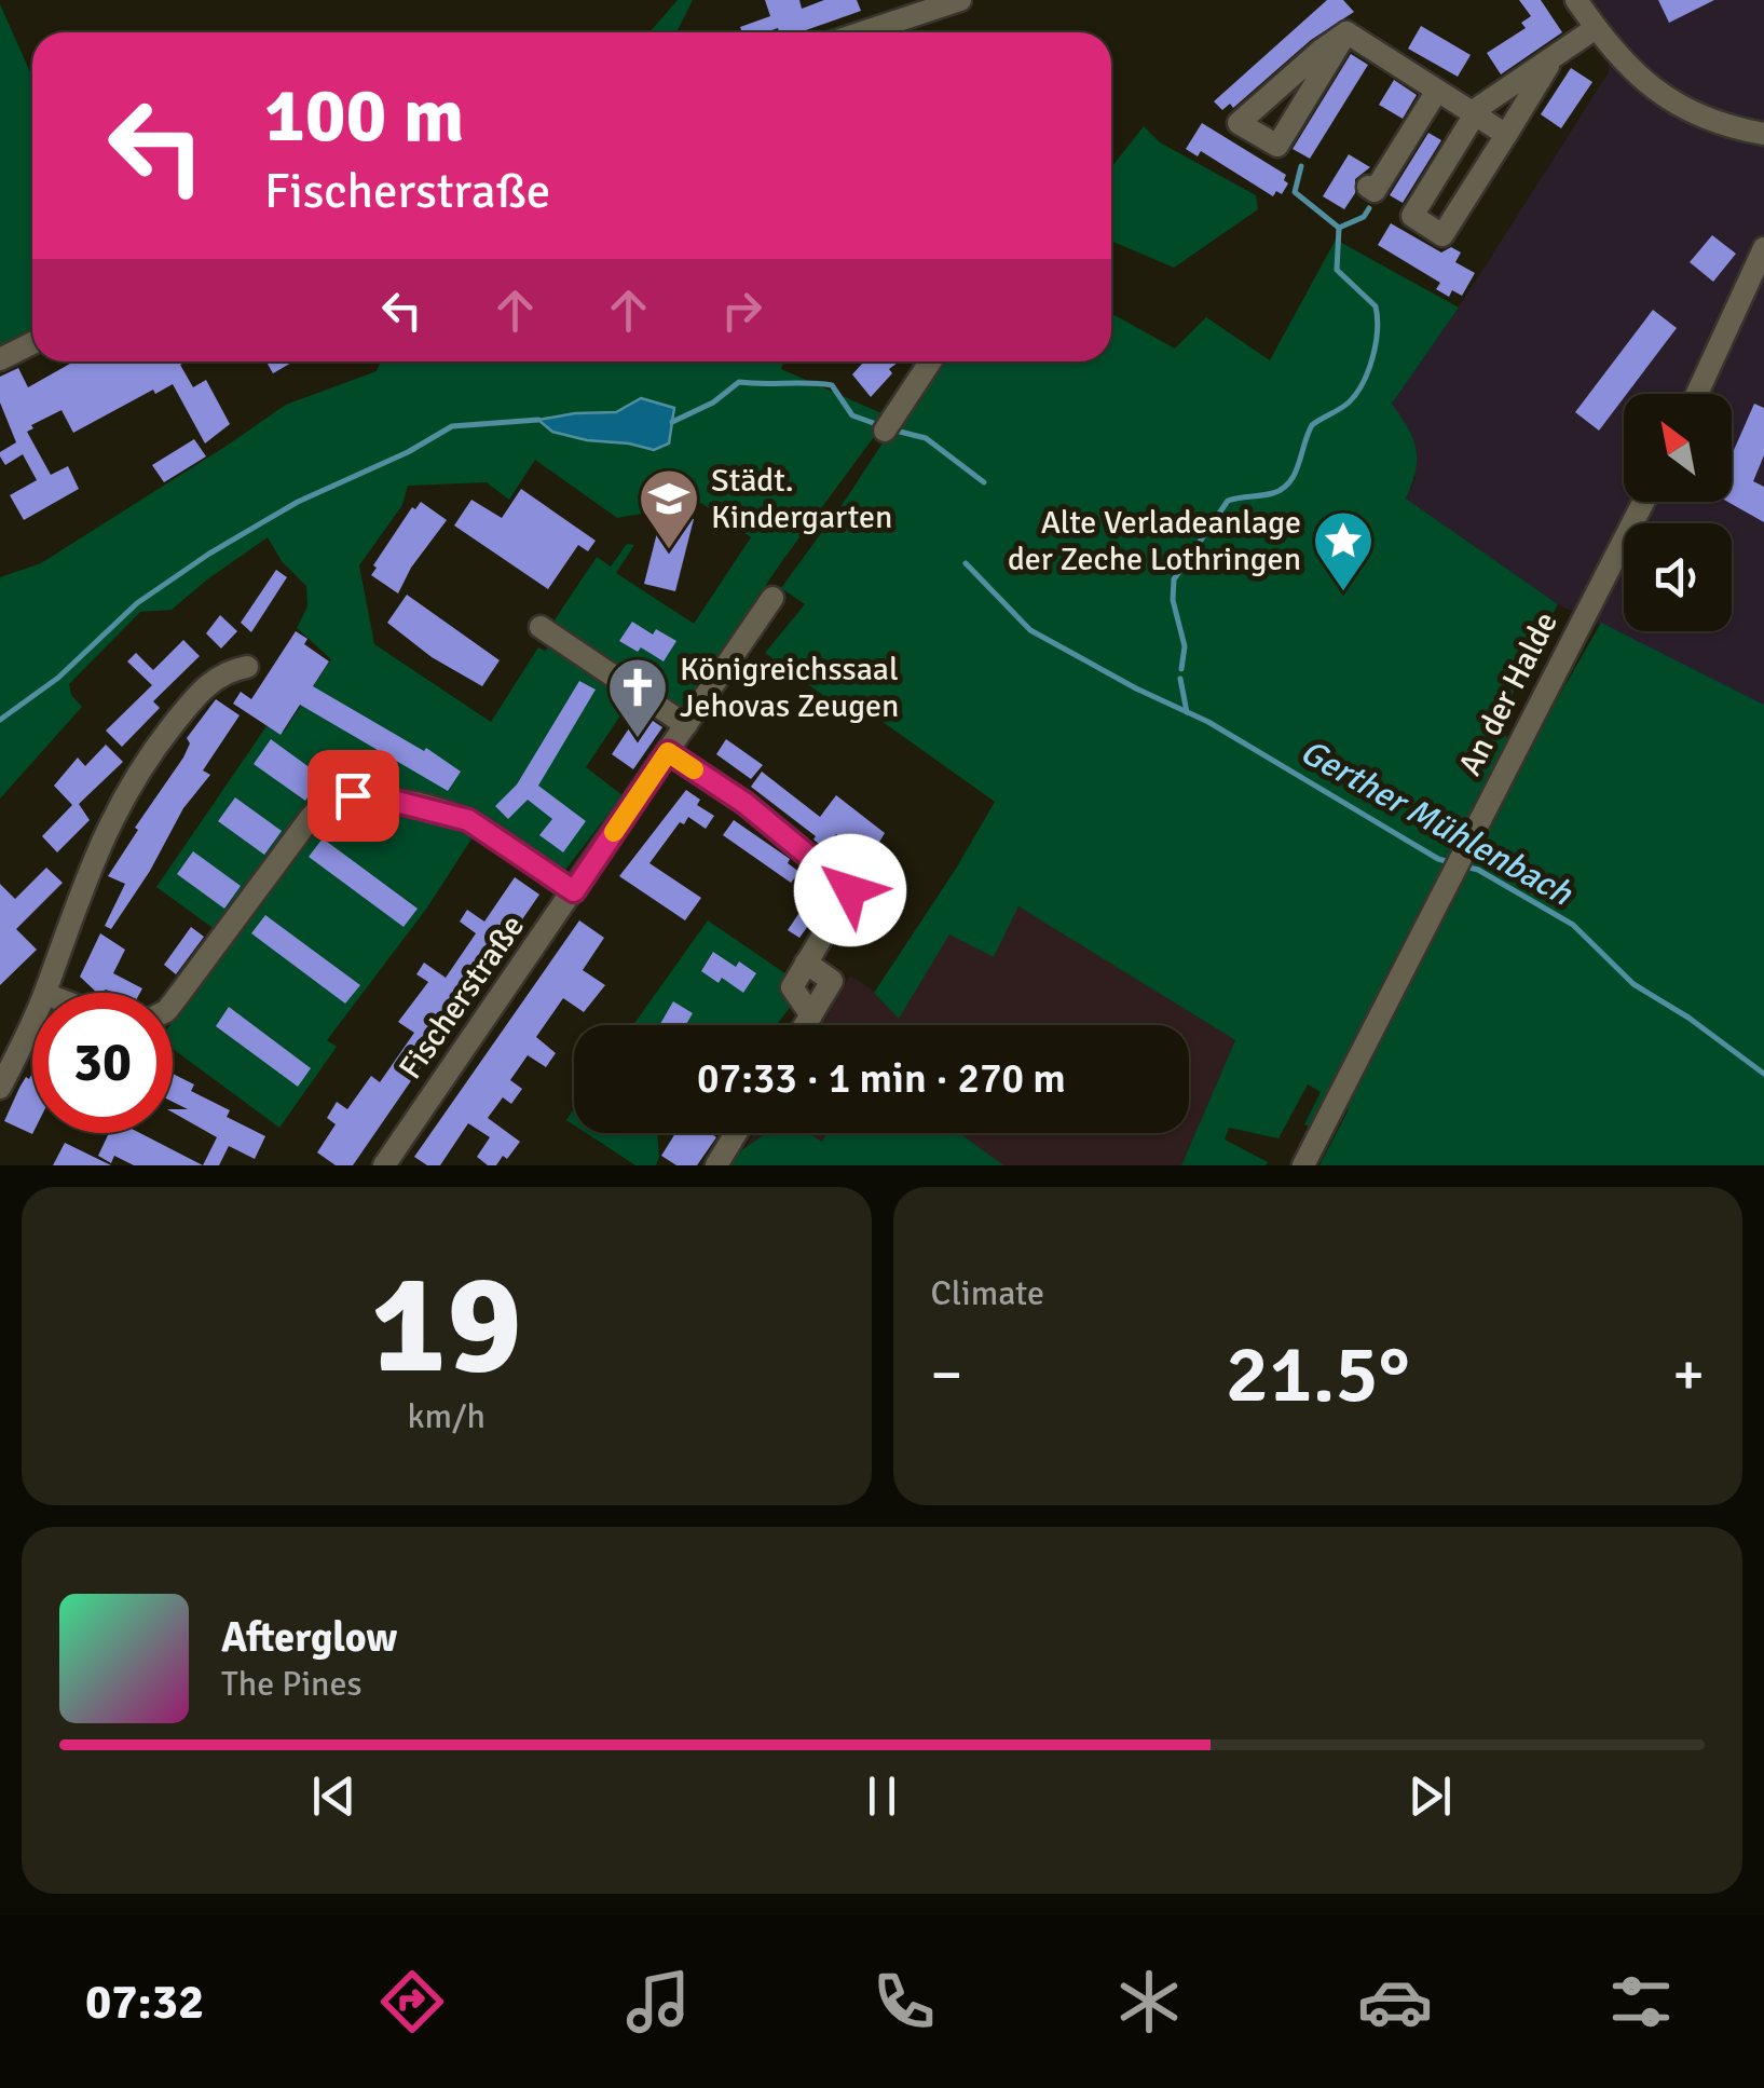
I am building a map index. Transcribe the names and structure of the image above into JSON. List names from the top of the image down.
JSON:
{
  "streets": {
    "street": ["An der Halde", "Fischerstraße"]
  },
  "water": ["Gerther Mühlenbach"],
  "places": {
    "school or university": ["Städt. Kindergarten"],
    "place": ["Alte Verladeanlage der Zeche Lothringen"],
    "church": ["Königreichssaal Jehovas Zeugen"]
  },
  "north": "top left",
  "page": {
    "turn": ["100 m", "Fischerstraße"],
    "limit": "30",
    "trip": "07:33 · 1 min · 270 m",
    "tile": [
      ["19", "km/h"],
      "Climate"
    ],
    "heat": ["−", "21.5°", "+"],
    "song": ["Afterglow", "The Pines"],
    "tabs": "07:32"
  }
}
